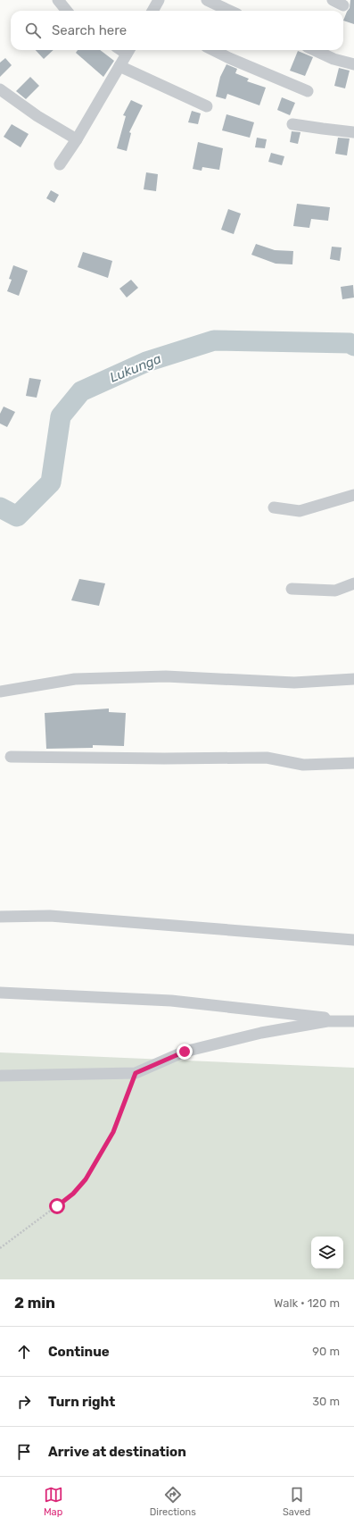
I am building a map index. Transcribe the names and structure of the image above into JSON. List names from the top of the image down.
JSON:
{
  "water": ["Lukunga"],
  "page": {
    "search": "Search here",
    "heading": ["2 min", "Walk · 120 m"],
    "list": [
      ["Continue", "90 m"],
      ["Turn right", "30 m"],
      "Arrive at destination"
    ],
    "nav": ["Map", "Directions", "Saved"]
  }
}
